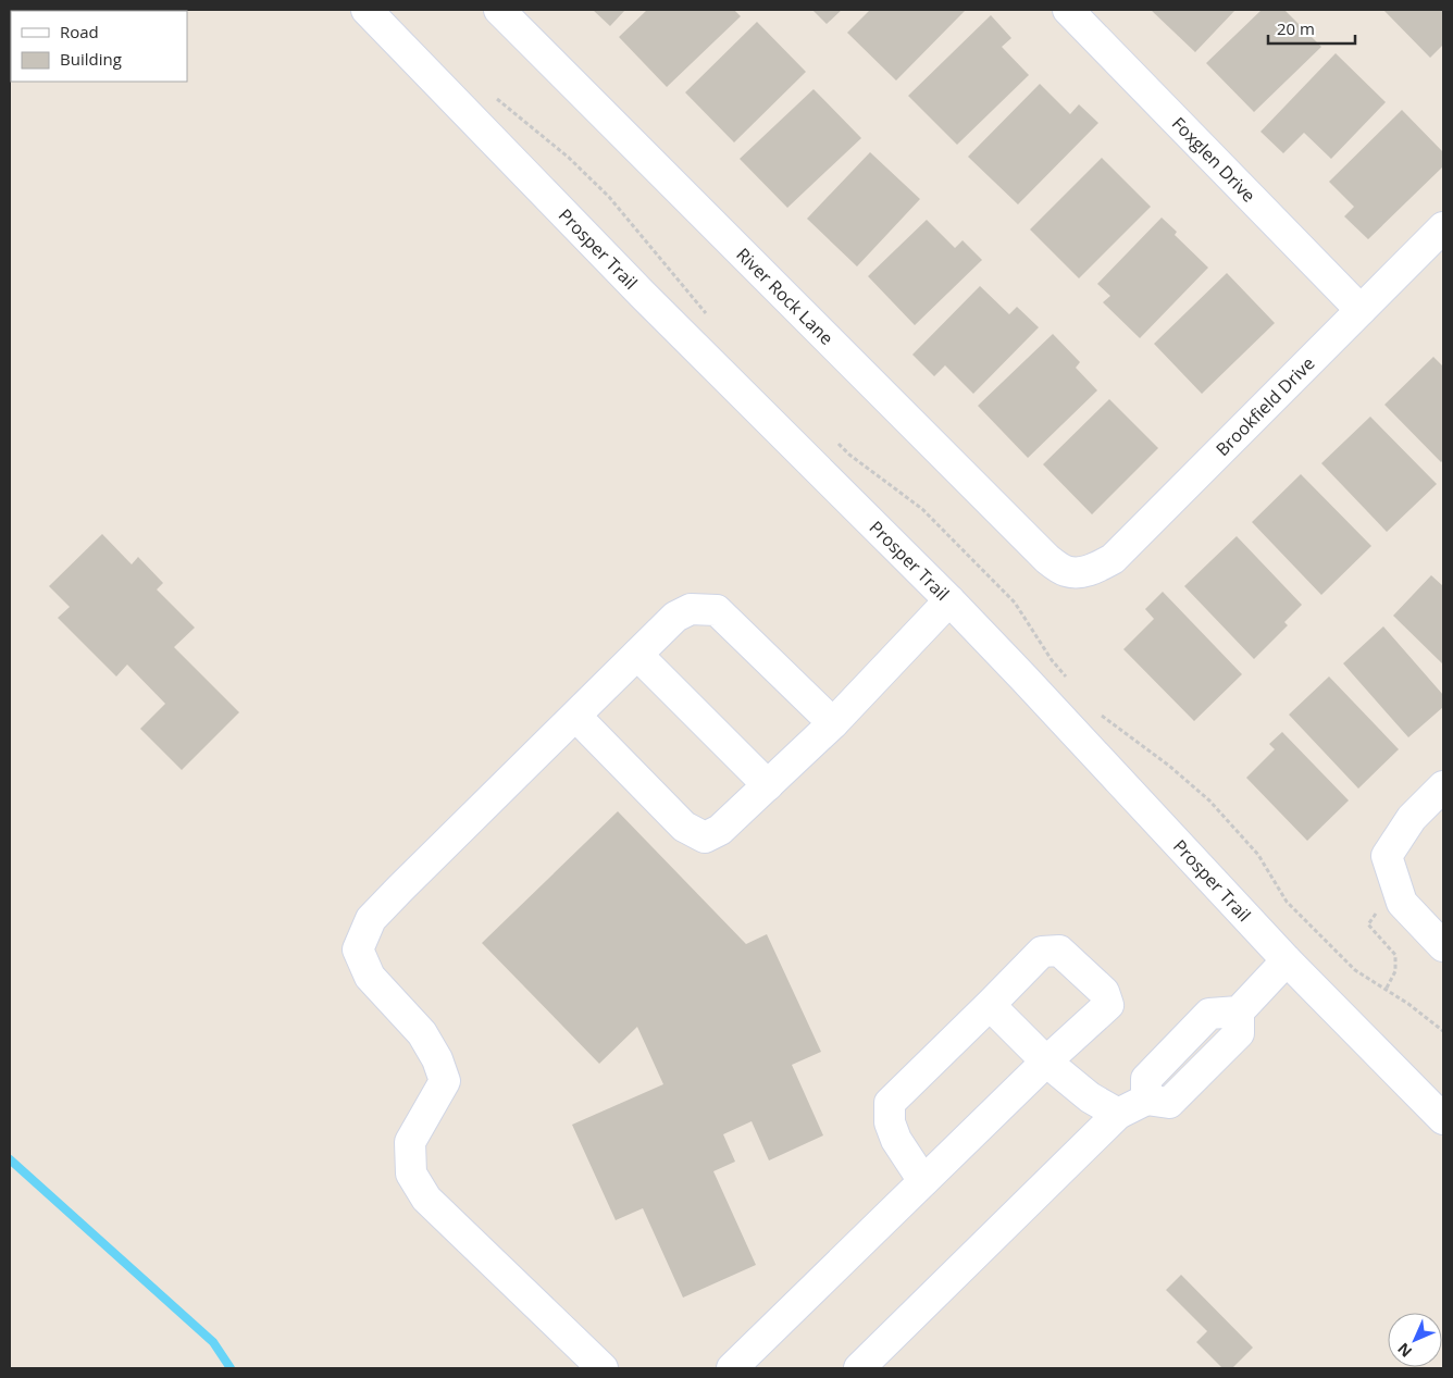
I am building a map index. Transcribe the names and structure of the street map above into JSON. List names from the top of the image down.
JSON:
{
  "streets": {
    "street": [
      "Foxglen Drive",
      "Prosper Trail",
      "River Rock Lane",
      "Brookfield Drive"
    ]
  },
  "crossings": [
    ["Foxglen Drive", "Brookfield Drive"],
    ["River Rock Lane", "Brookfield Drive"]
  ],
  "legend": ["Road", "Building"],
  "scale_bar": "20 m",
  "north": "bottom left"
}
